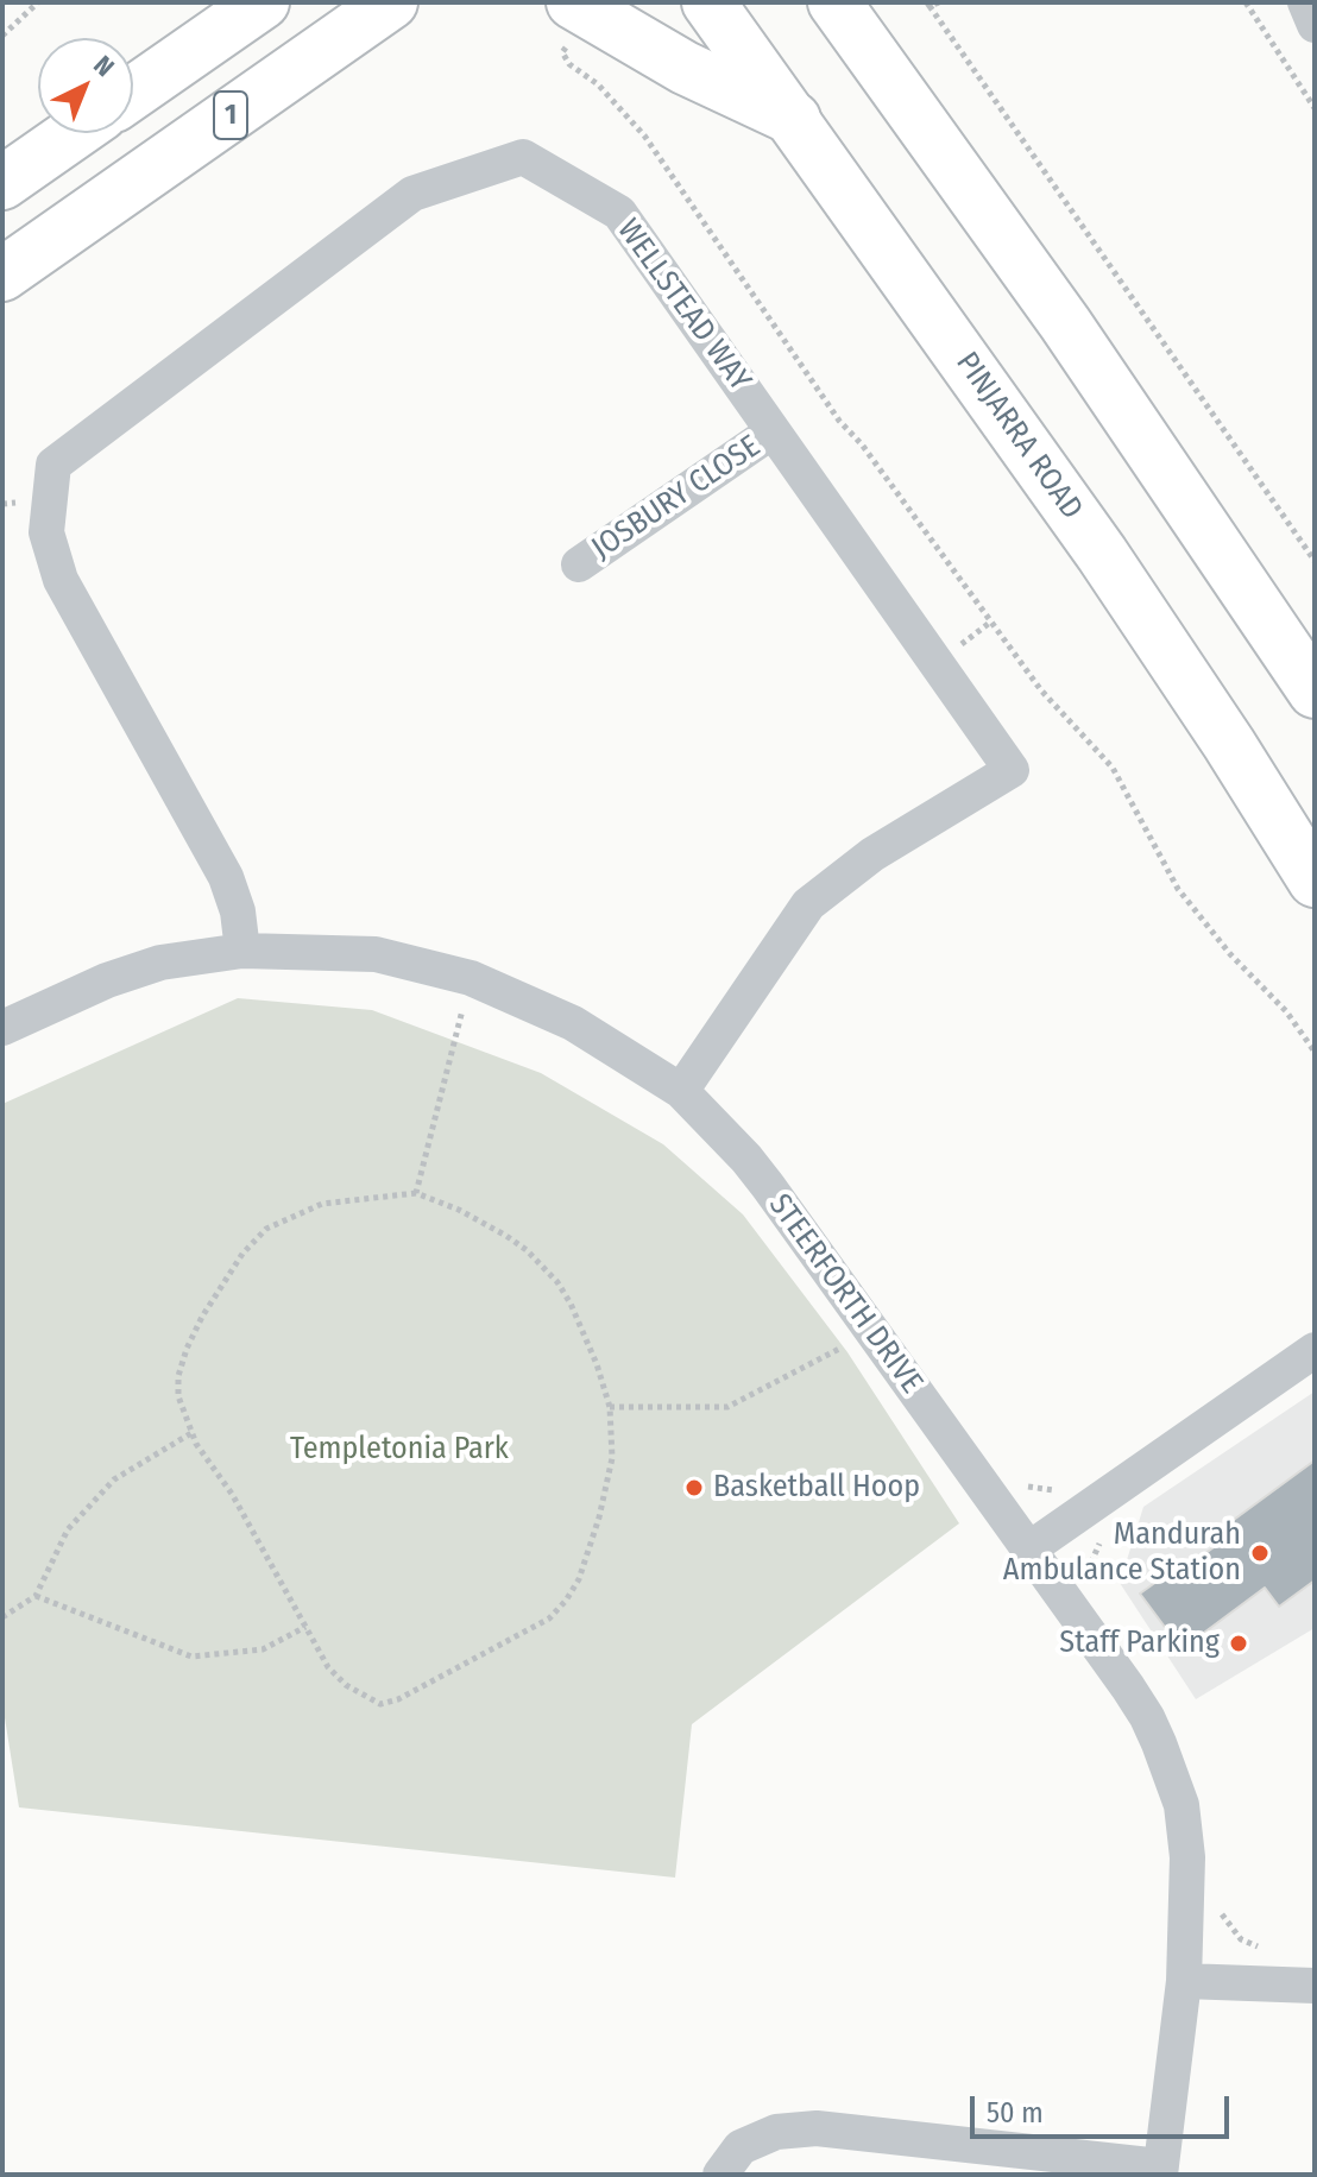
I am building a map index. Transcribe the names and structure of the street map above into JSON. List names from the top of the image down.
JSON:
{
  "streets": {
    "main road": ["1", "PINJARRA ROAD"],
    "street": ["WELLSTEAD WAY", "JOSBURY CLOSE", "STEERFORTH DRIVE"]
  },
  "crossings": [
    ["WELLSTEAD WAY", "JOSBURY CLOSE"],
    ["WELLSTEAD WAY", "STEERFORTH DRIVE"]
  ],
  "parks": ["Templetonia Park"],
  "places": ["Basketball Hoop", "Mandurah Ambulance Station", "Staff Parking"],
  "scale_bar": "50 m",
  "north": "top right"
}
